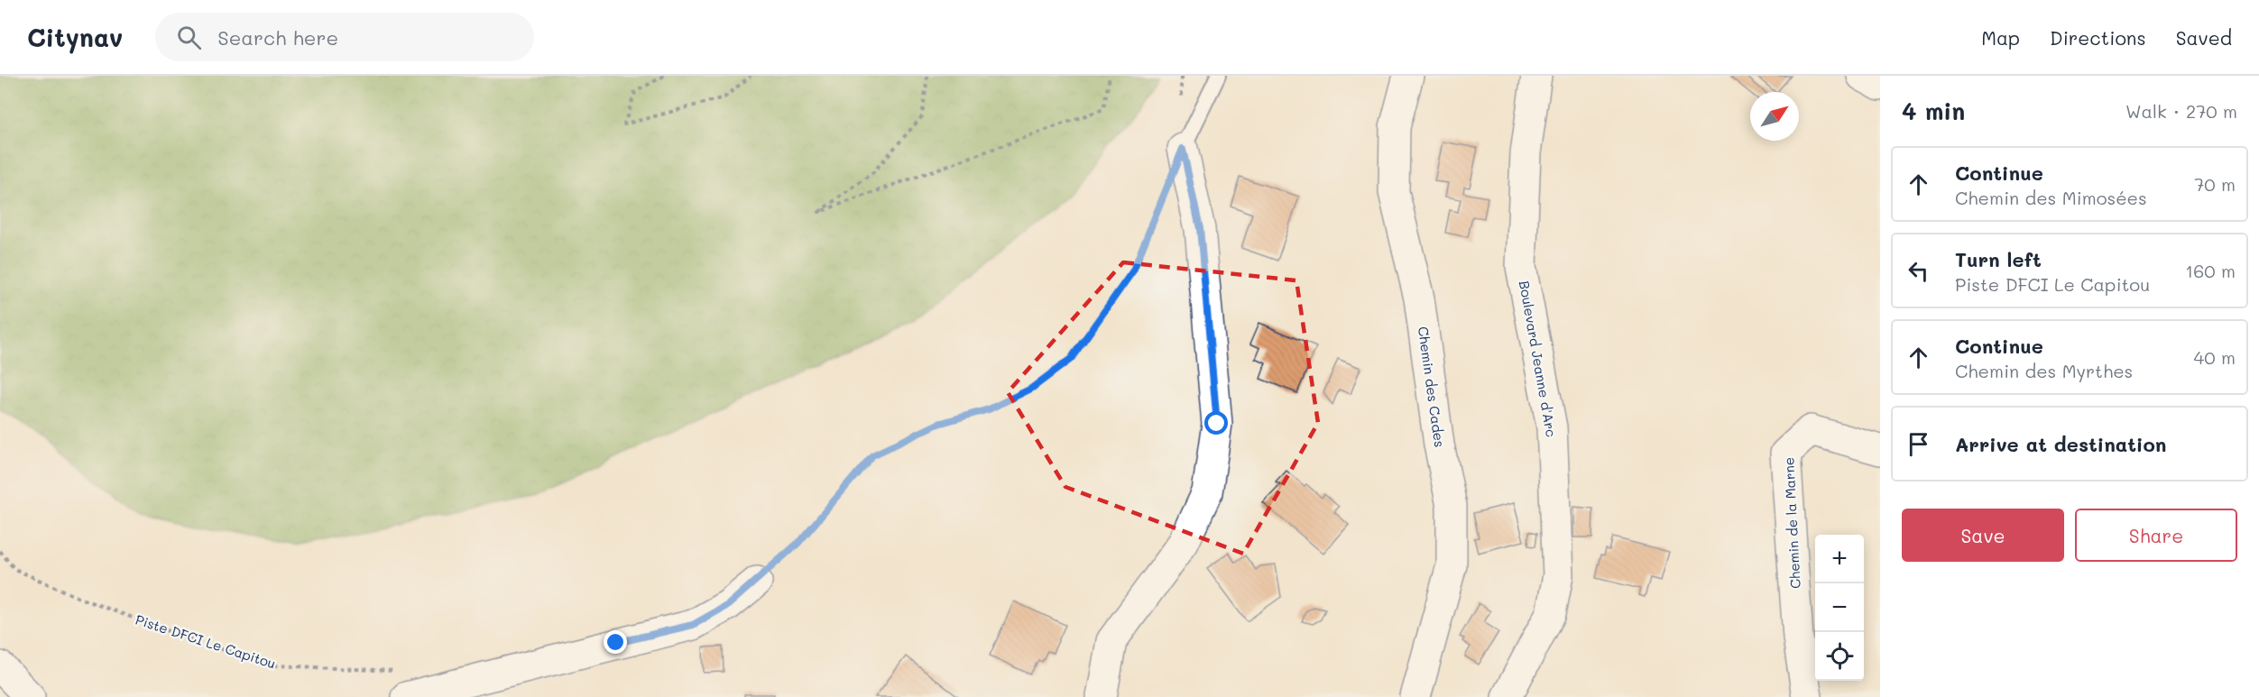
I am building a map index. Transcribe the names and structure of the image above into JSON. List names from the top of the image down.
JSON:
{
  "streets": {
    "street": ["Boulevard Jeanne d'Arc", "Chemin des Cades", "Chemin de la Marne"],
    "path": ["Piste DFCI Le Capitou"]
  },
  "north": "top right",
  "page": {
    "header": "Citynav",
    "search": "Search here",
    "nav": ["Map", "Directions", "Saved"],
    "heading": ["4 min", "Walk · 270 m"],
    "list": [
      ["Continue", "Chemin des Mimosées", "70 m"],
      ["Turn left", "Piste DFCI Le Capitou", "160 m"],
      ["Continue", "Chemin des Myrthes", "40 m"],
      "Arrive at destination"
    ],
    "buttons": ["Save", "Share"],
    "map_buttons": ["+", "−"]
  }
}
